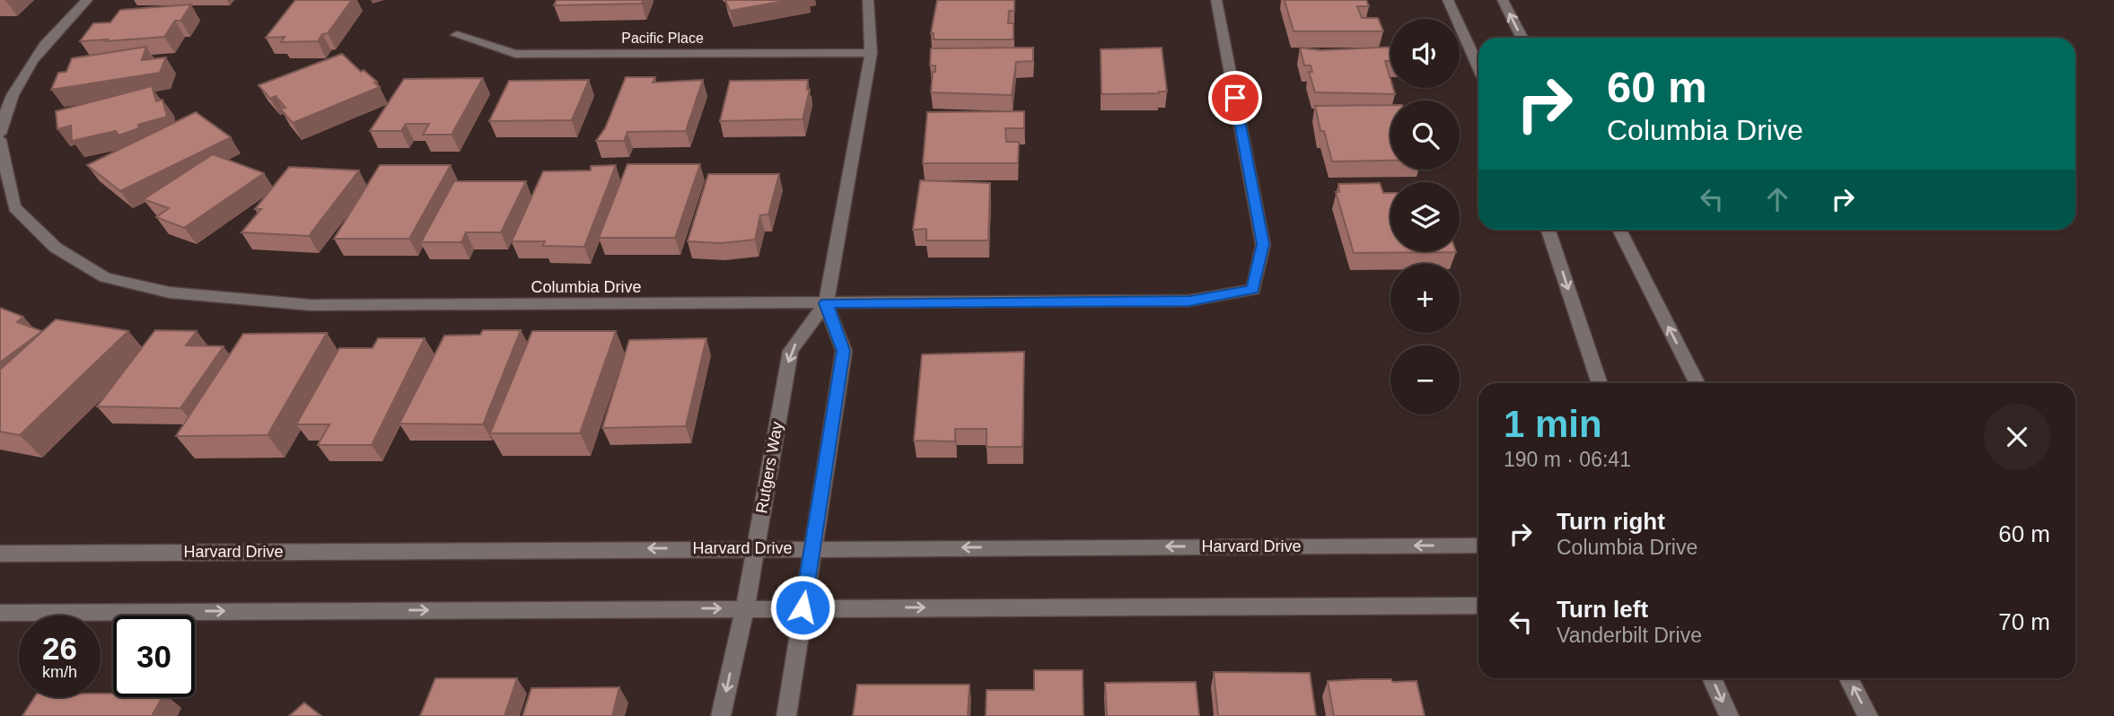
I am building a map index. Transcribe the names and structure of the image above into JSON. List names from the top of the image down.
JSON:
{
  "streets": {
    "street": [
      "Pacific Place",
      "Columbia Drive",
      "Rutgers Way",
      "Harvard Drive"
    ]
  },
  "crossings": [
    ["Pacific Place", "Rutgers Way"],
    ["Columbia Drive", "Rutgers Way"],
    ["Rutgers Way", "Harvard Drive"]
  ],
  "page": {
    "map_buttons": ["+", "−"],
    "turn": ["60 m", "Columbia Drive"],
    "heading": ["1 min", "190 m · 06:41"],
    "list": [
      {
        "name": "Turn right",
        "note": "Columbia Drive",
        "value": "60 m"
      },
      {
        "name": "Turn left",
        "note": "Vanderbilt Drive",
        "value": "70 m"
      }
    ],
    "speed": "26 km/h",
    "limit": "30"
  }
}
